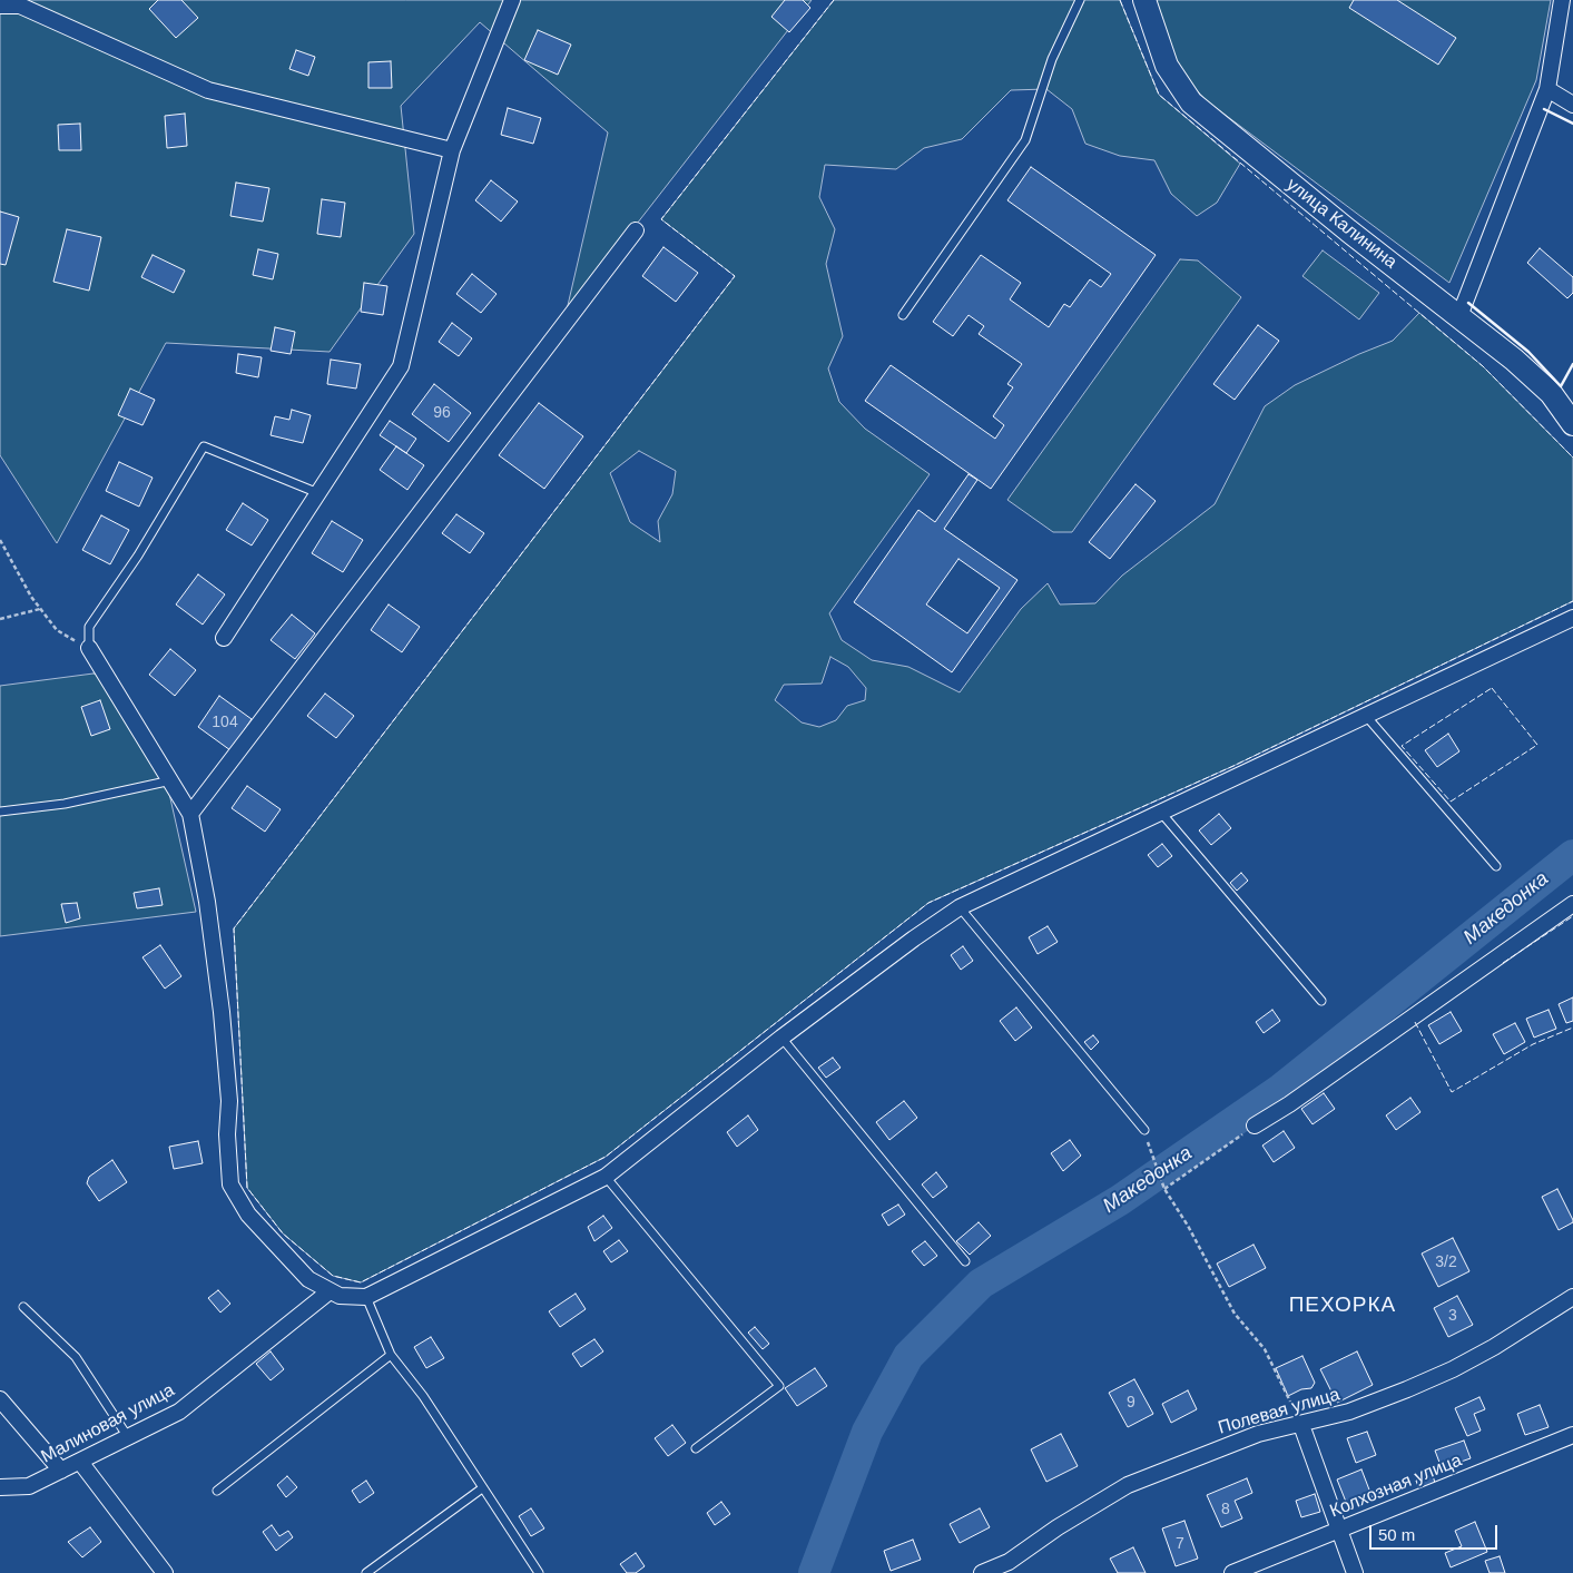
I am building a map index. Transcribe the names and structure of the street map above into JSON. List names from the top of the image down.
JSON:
{
  "streets": {
    "main road": ["улица Калинина"],
    "street": ["Полевая улица", "Малиновая улица", "Колхозная улица"]
  },
  "districts": ["ПЕХОРКА"],
  "water": ["Македонка"],
  "house_numbers": [
    "96",
    "104",
    "3/2",
    "3",
    "9",
    "8",
    "7"
  ],
  "scale_bar": "50 m"
}
